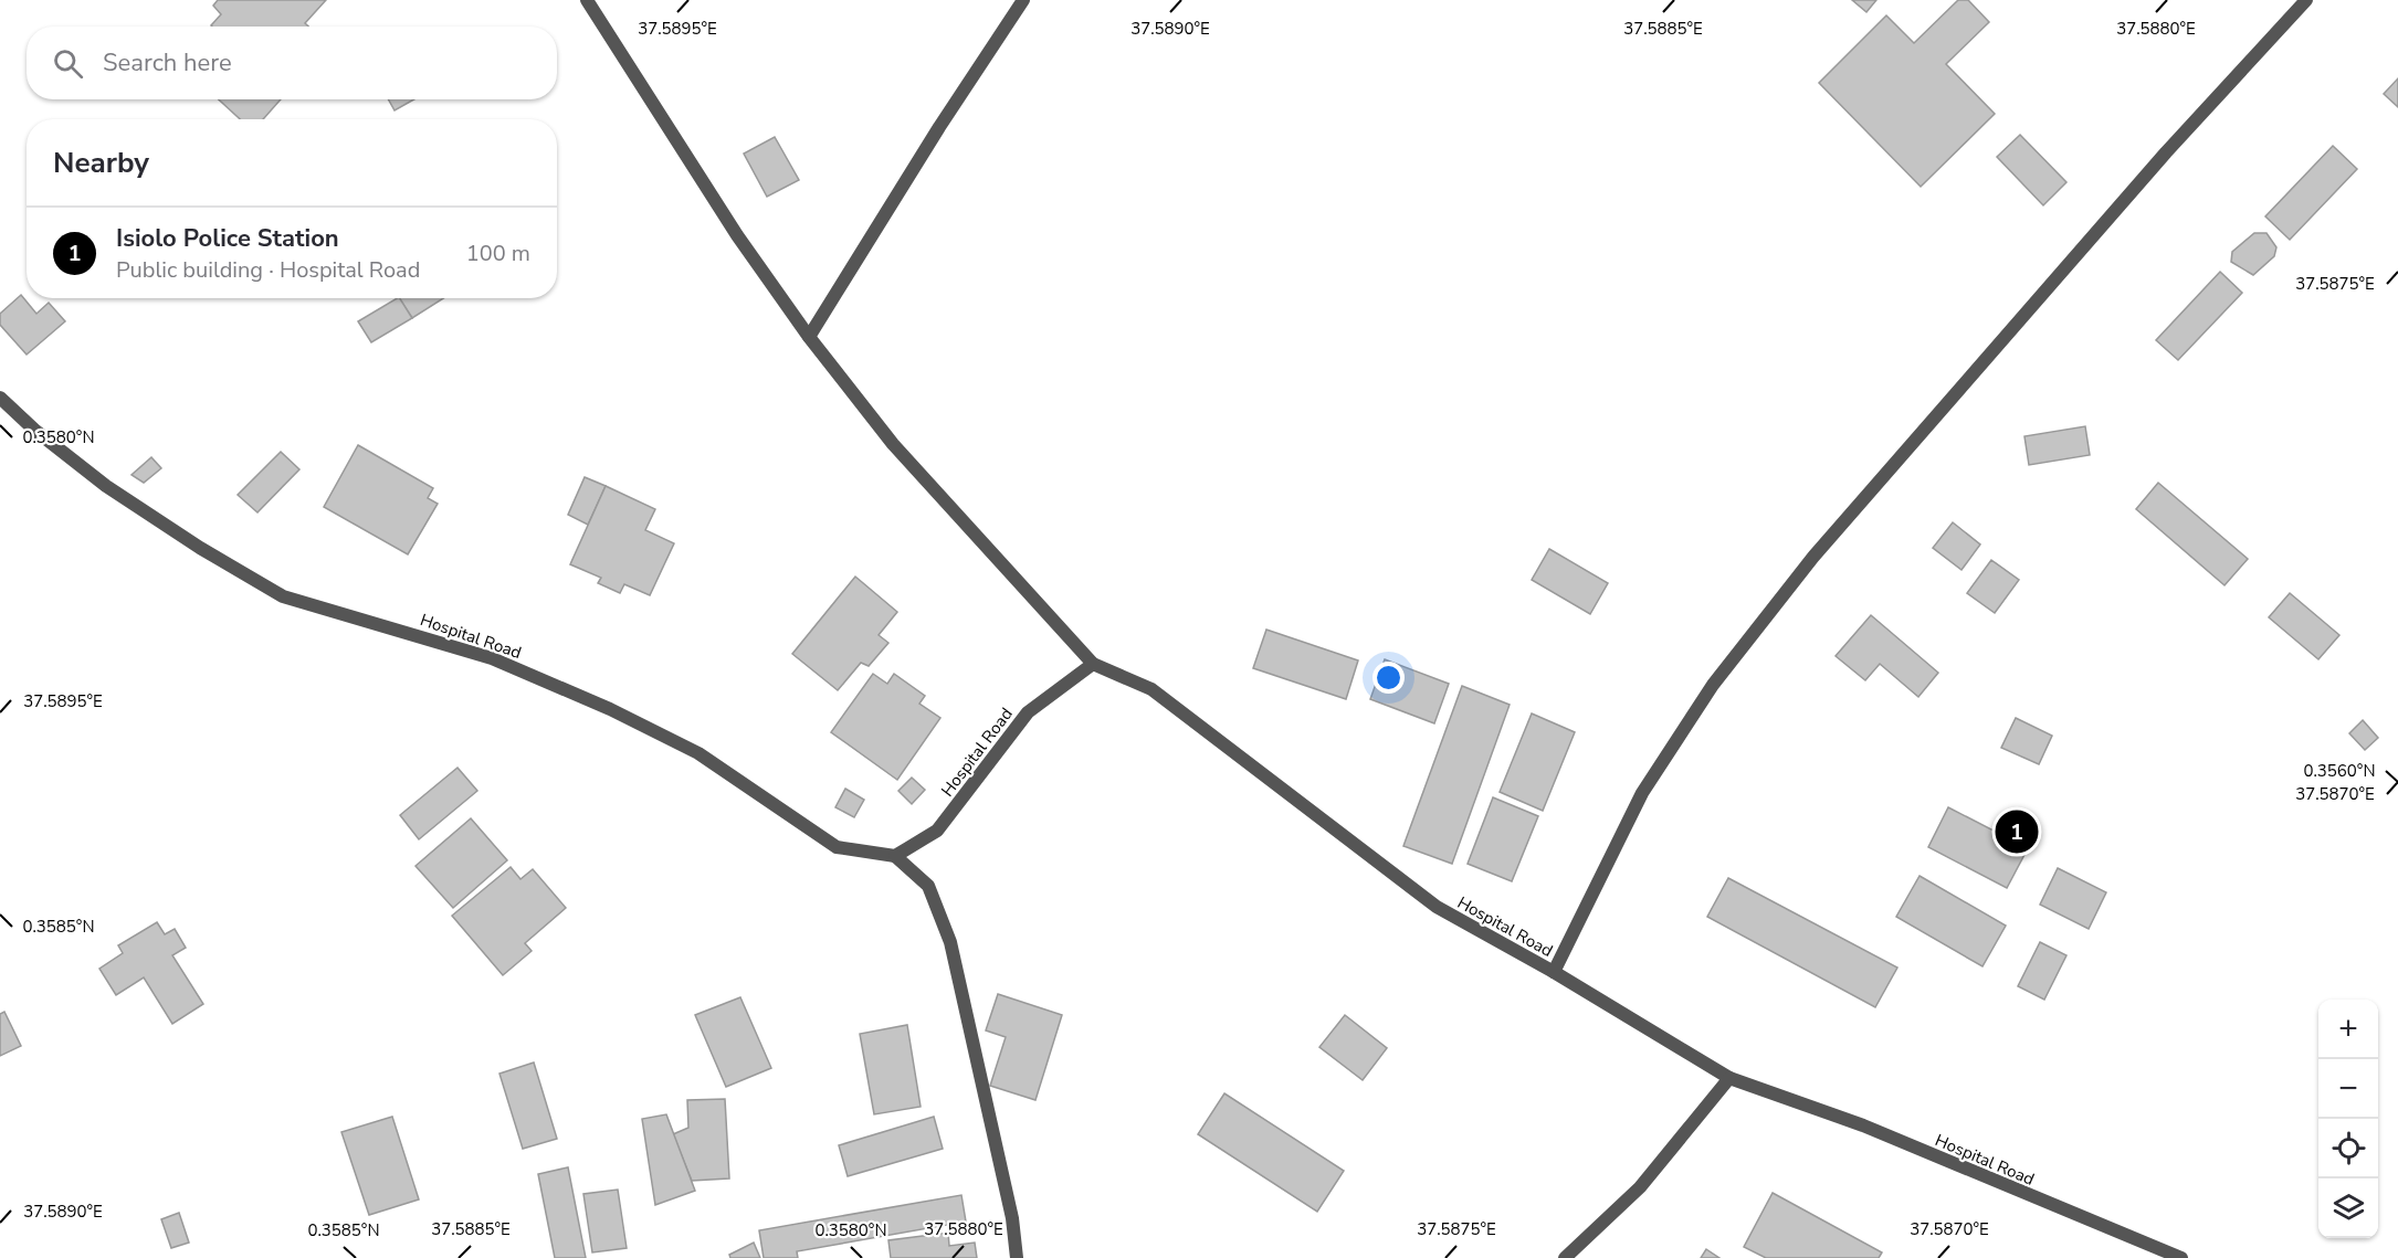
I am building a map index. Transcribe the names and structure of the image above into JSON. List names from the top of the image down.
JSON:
{
  "streets": {
    "street": ["Hospital Road"]
  },
  "page": {
    "search": "Search here",
    "heading": "Nearby",
    "list": [
      {
        "mark": "1",
        "name": "Isiolo Police Station",
        "note": "Public building · Hospital Road",
        "value": "100 m"
      }
    ],
    "pins": "1",
    "map_buttons": ["+", "−"]
  },
  "coordinates": [
    "37.5895°E",
    "37.5890°E",
    "37.5885°E",
    "37.5880°E",
    "37.5875°E",
    "0.3580°N",
    "0.3560°N",
    "37.5870°E",
    "0.3585°N"
  ]
}
